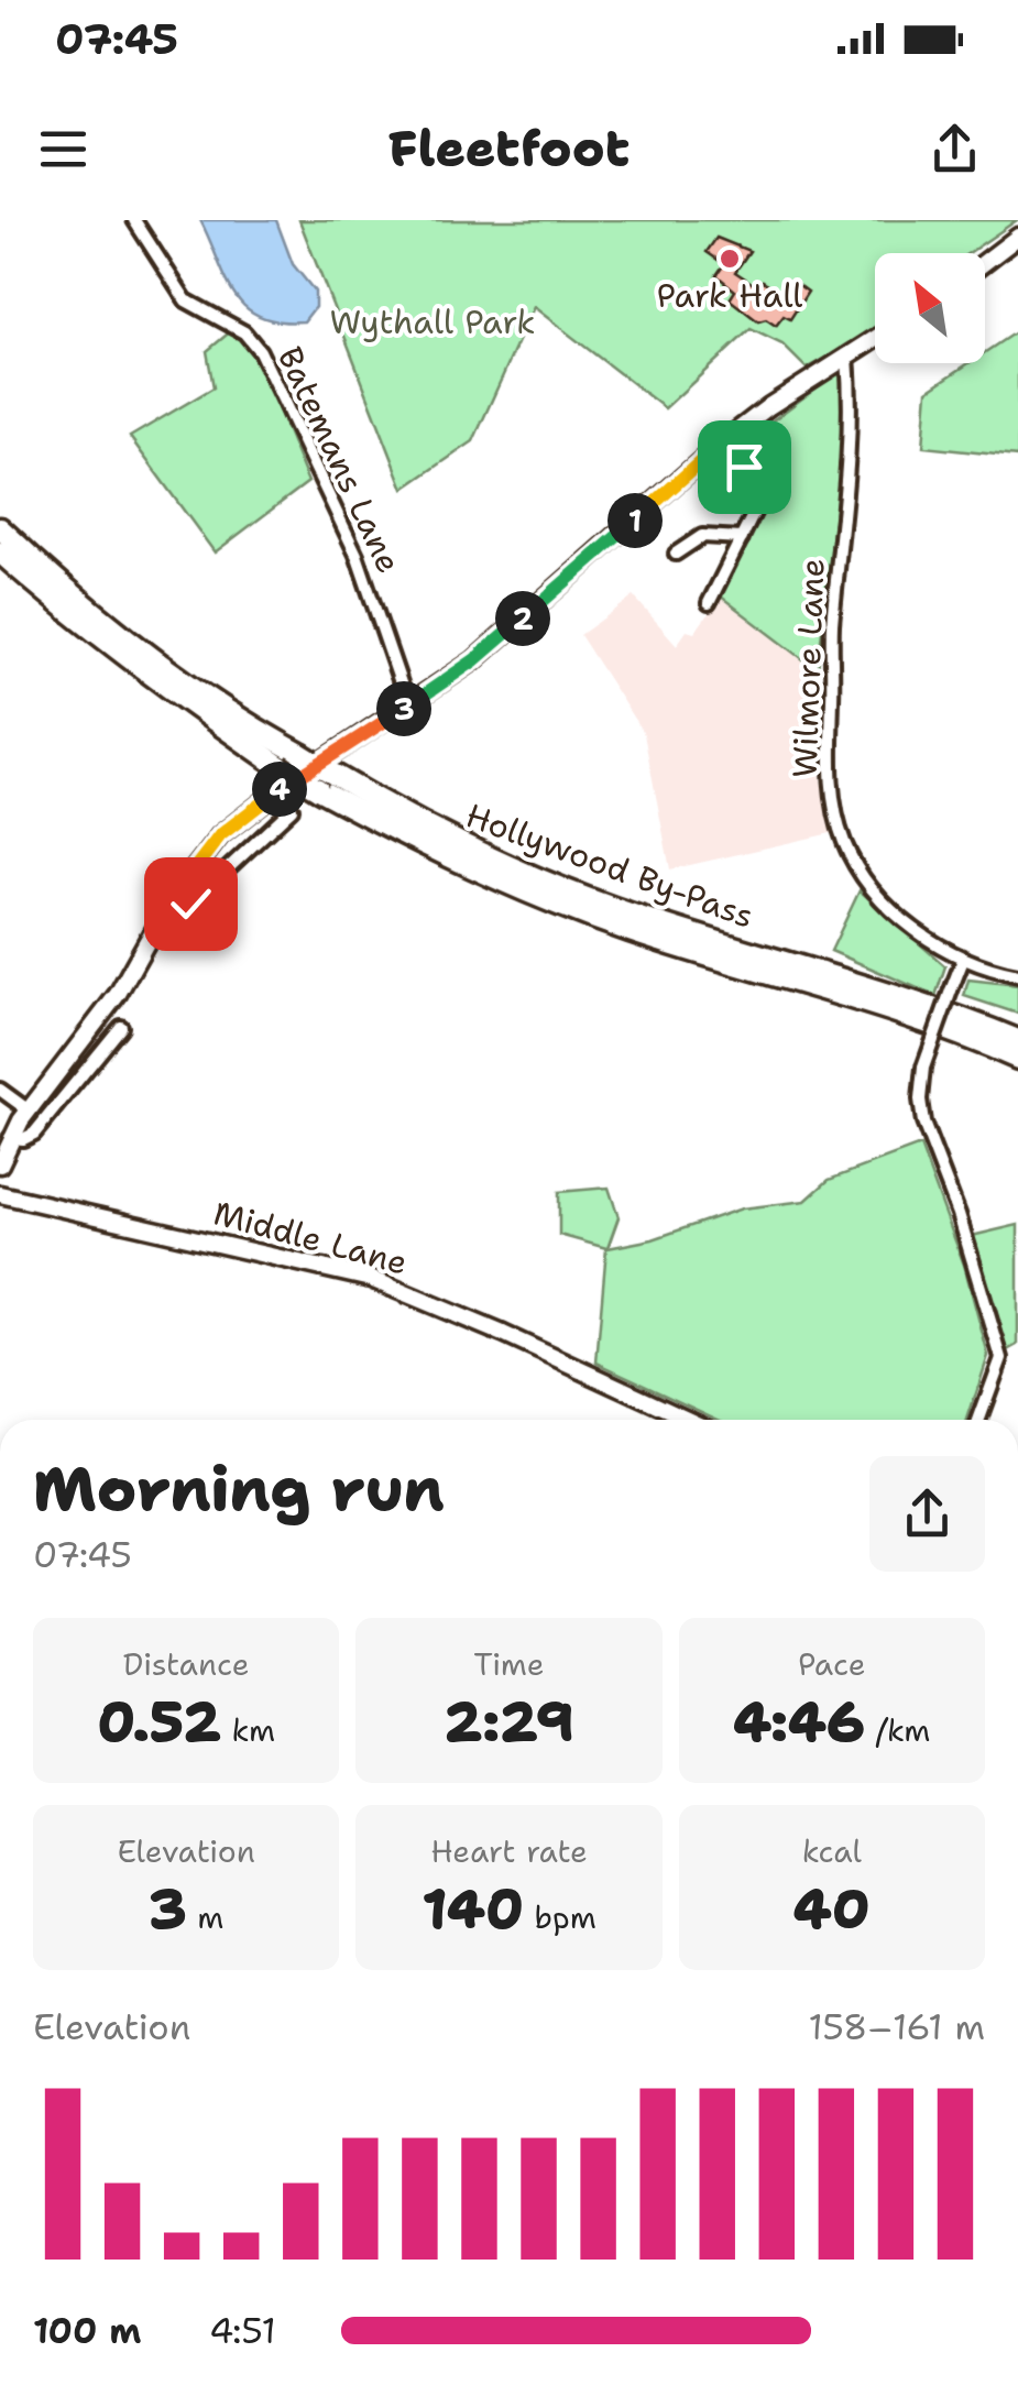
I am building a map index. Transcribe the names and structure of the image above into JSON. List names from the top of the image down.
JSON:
{
  "streets": {
    "highway": ["Hollywood By-Pass"],
    "street": ["Batemans Lane", "Wilmore Lane", "Middle Lane"]
  },
  "parks": ["Wythall Park"],
  "places": ["Park Hall"],
  "north": "top left",
  "page": {
    "status": "07:45",
    "header": "Fleetfoot",
    "pins": [
      "1",
      "2",
      "3",
      "4"
    ],
    "heading": ["Morning run", "07:45"],
    "stats": [
      ["Distance", "0.52 km"],
      ["Time", "2:29"],
      ["Pace", "4:46 /km"],
      ["Elevation", "3 m"],
      ["Heart rate", "140 bpm"],
      ["kcal", "40"]
    ],
    "chart": ["Elevation", "158–161 m"],
    "list": [
      {
        "name": "100 m",
        "note": "4:51"
      }
    ]
  }
}
